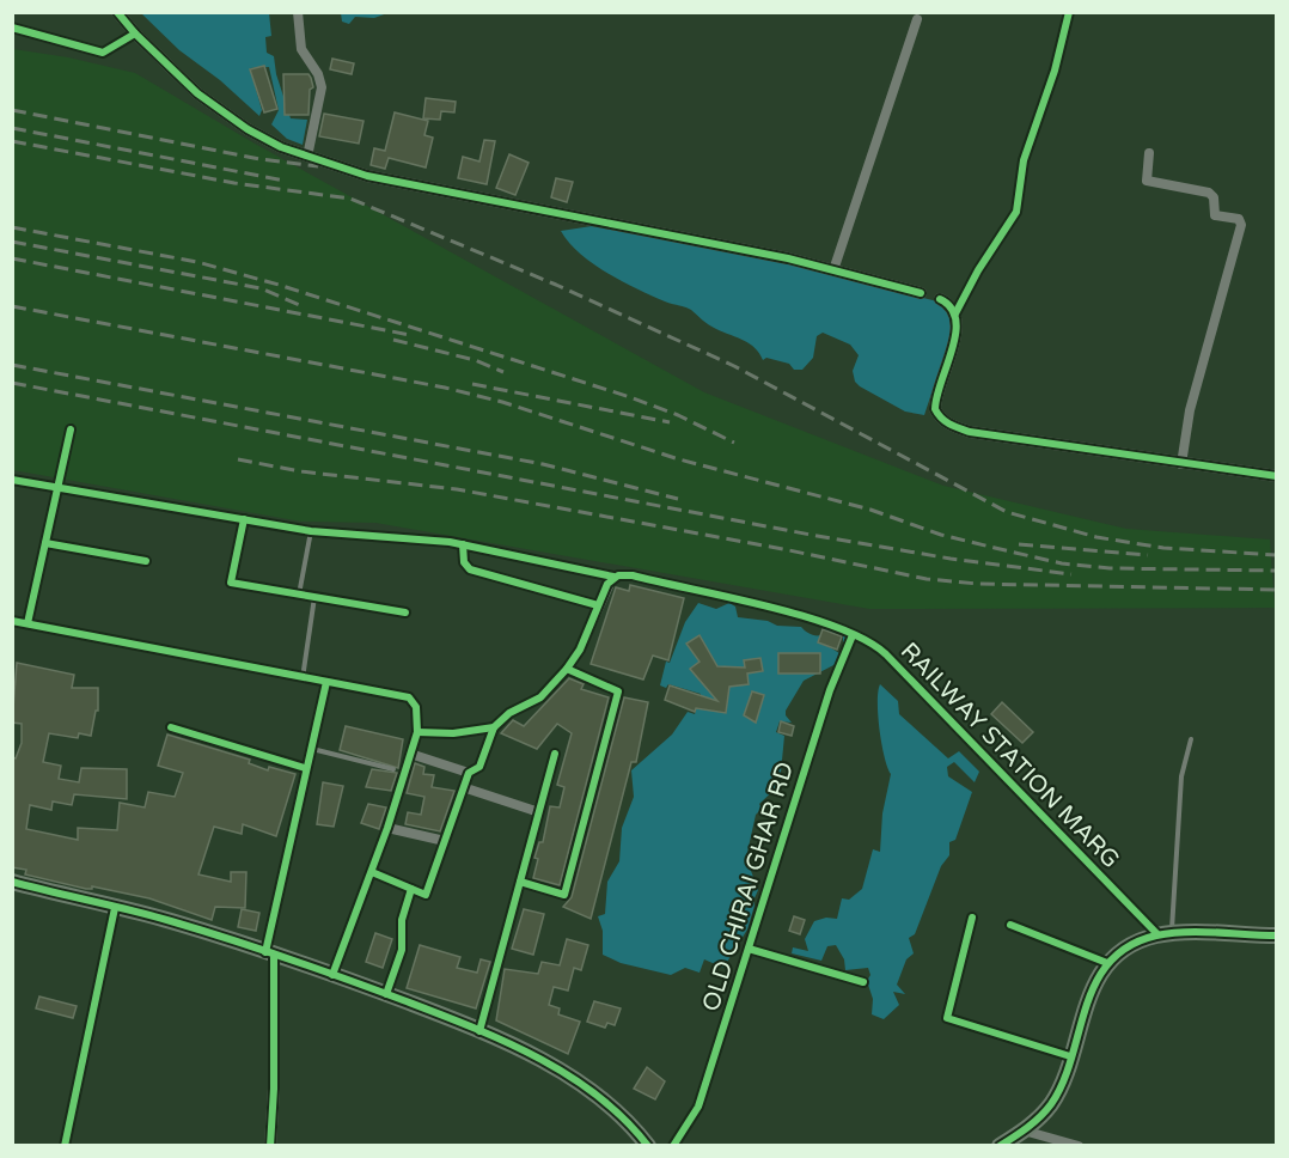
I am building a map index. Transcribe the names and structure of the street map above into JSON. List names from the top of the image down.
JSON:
{
  "streets": {
    "street": ["OLD CHIRAI GHAR RD"],
    "lane": ["RAILWAY STATION MARG"]
  },
  "crossings": [
    ["RAILWAY STATION MARG", "OLD CHIRAI GHAR RD"]
  ]
}
